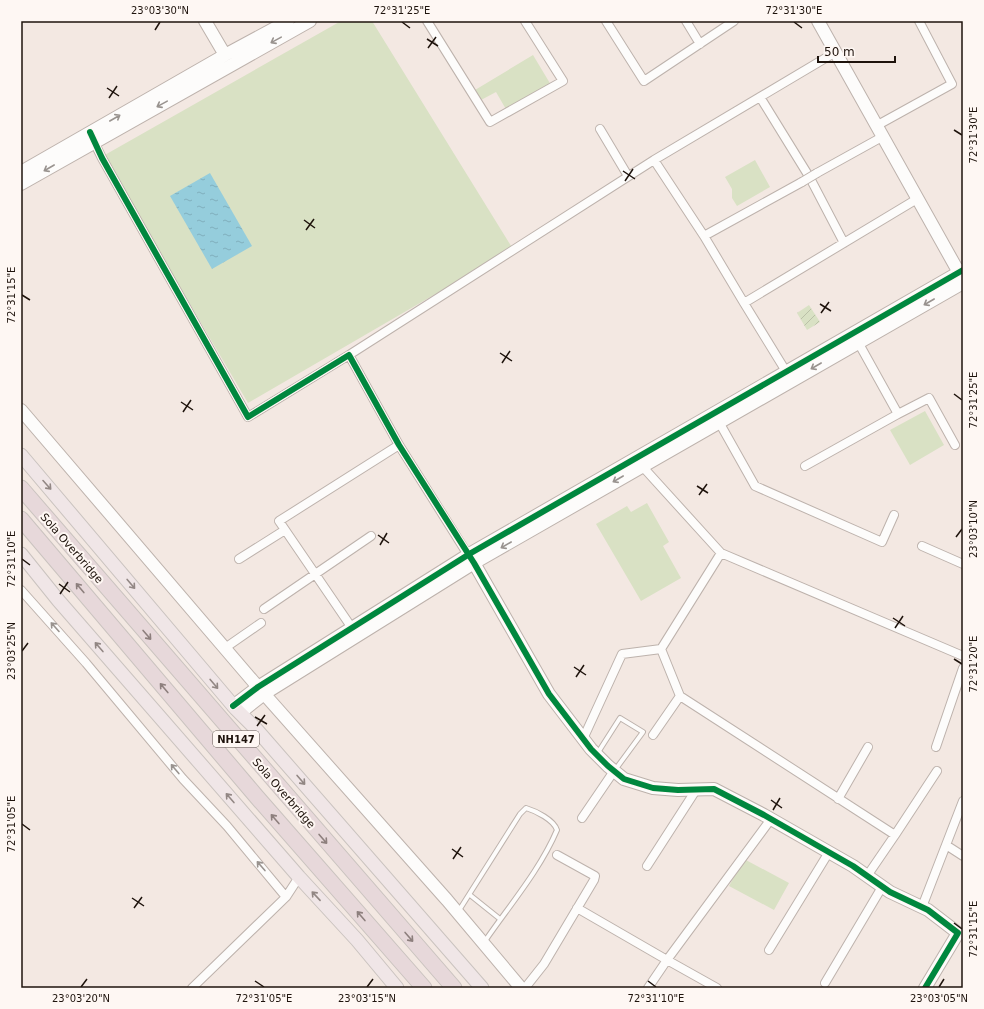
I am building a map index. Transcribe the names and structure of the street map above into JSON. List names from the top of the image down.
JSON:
{
  "streets": {
    "highway": ["Sola Overbridge", "NH147"]
  },
  "scale_bar": "50 m",
  "coordinates": [
    "23°03'30\"N",
    "72°31'25\"E",
    "72°31'30\"E",
    "72°31'15\"E",
    "23°03'10\"N",
    "72°31'10\"E",
    "23°03'25\"N",
    "72°31'20\"E",
    "72°31'05\"E",
    "23°03'20\"N",
    "23°03'15\"N",
    "23°03'05\"N"
  ]
}
